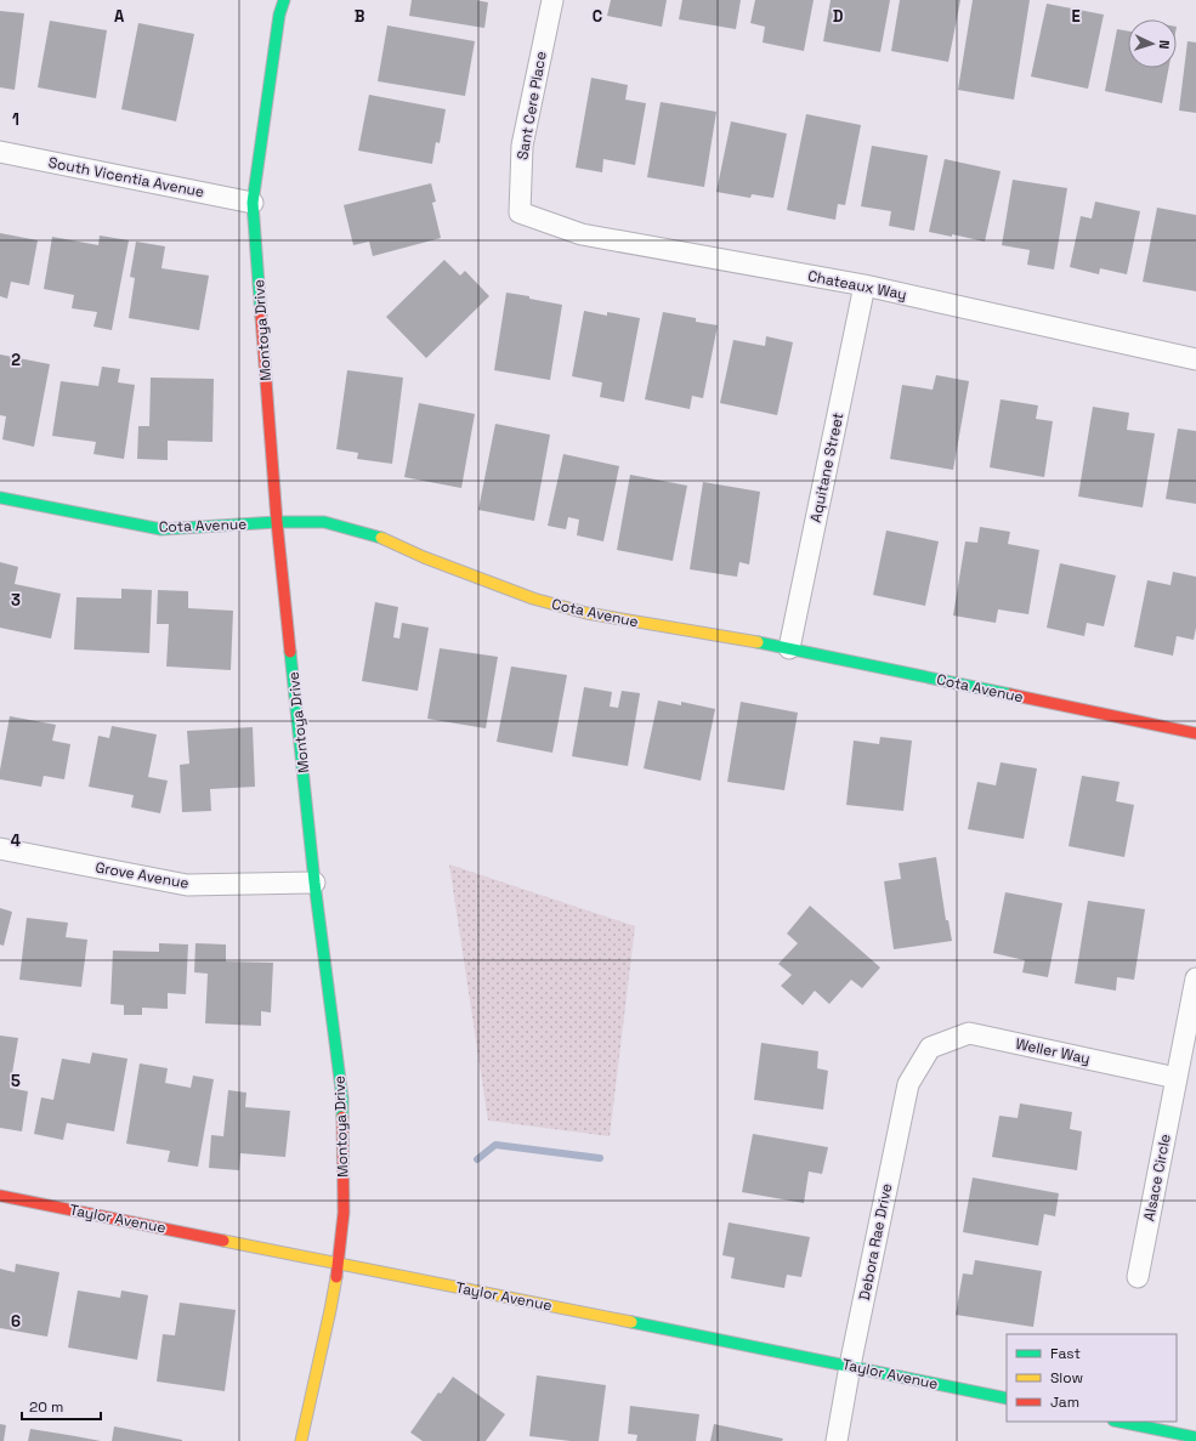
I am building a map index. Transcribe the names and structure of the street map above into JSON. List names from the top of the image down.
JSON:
{
  "streets": {
    "street": [
      "Sant Cere Place",
      "South Vicentia Avenue",
      "Chateaux Way",
      "Montoya Drive",
      "Aquitane Street",
      "Cota Avenue",
      "Grove Avenue",
      "Weller Way",
      "Alsace Circle",
      "Taylor Avenue",
      "Debora Rae Drive"
    ]
  },
  "crossings": [
    ["Sant Cere Place", "Chateaux Way"],
    ["South Vicentia Avenue", "Montoya Drive"],
    ["Chateaux Way", "Aquitane Street"],
    ["Montoya Drive", "Cota Avenue"],
    ["Montoya Drive", "Grove Avenue"],
    ["Montoya Drive", "Taylor Avenue"],
    ["Aquitane Street", "Cota Avenue"],
    ["Weller Way", "Alsace Circle"],
    ["Weller Way", "Debora Rae Drive"],
    ["Taylor Avenue", "Debora Rae Drive"]
  ],
  "legend": ["Fast", "Slow", "Jam"],
  "scale_bar": "20 m",
  "north": "right",
  "grid": {
    "columns": [
      "A",
      "B",
      "C",
      "D",
      "E"
    ],
    "rows": [
      "1",
      "2",
      "3",
      "4",
      "5",
      "6"
    ]
  }
}
